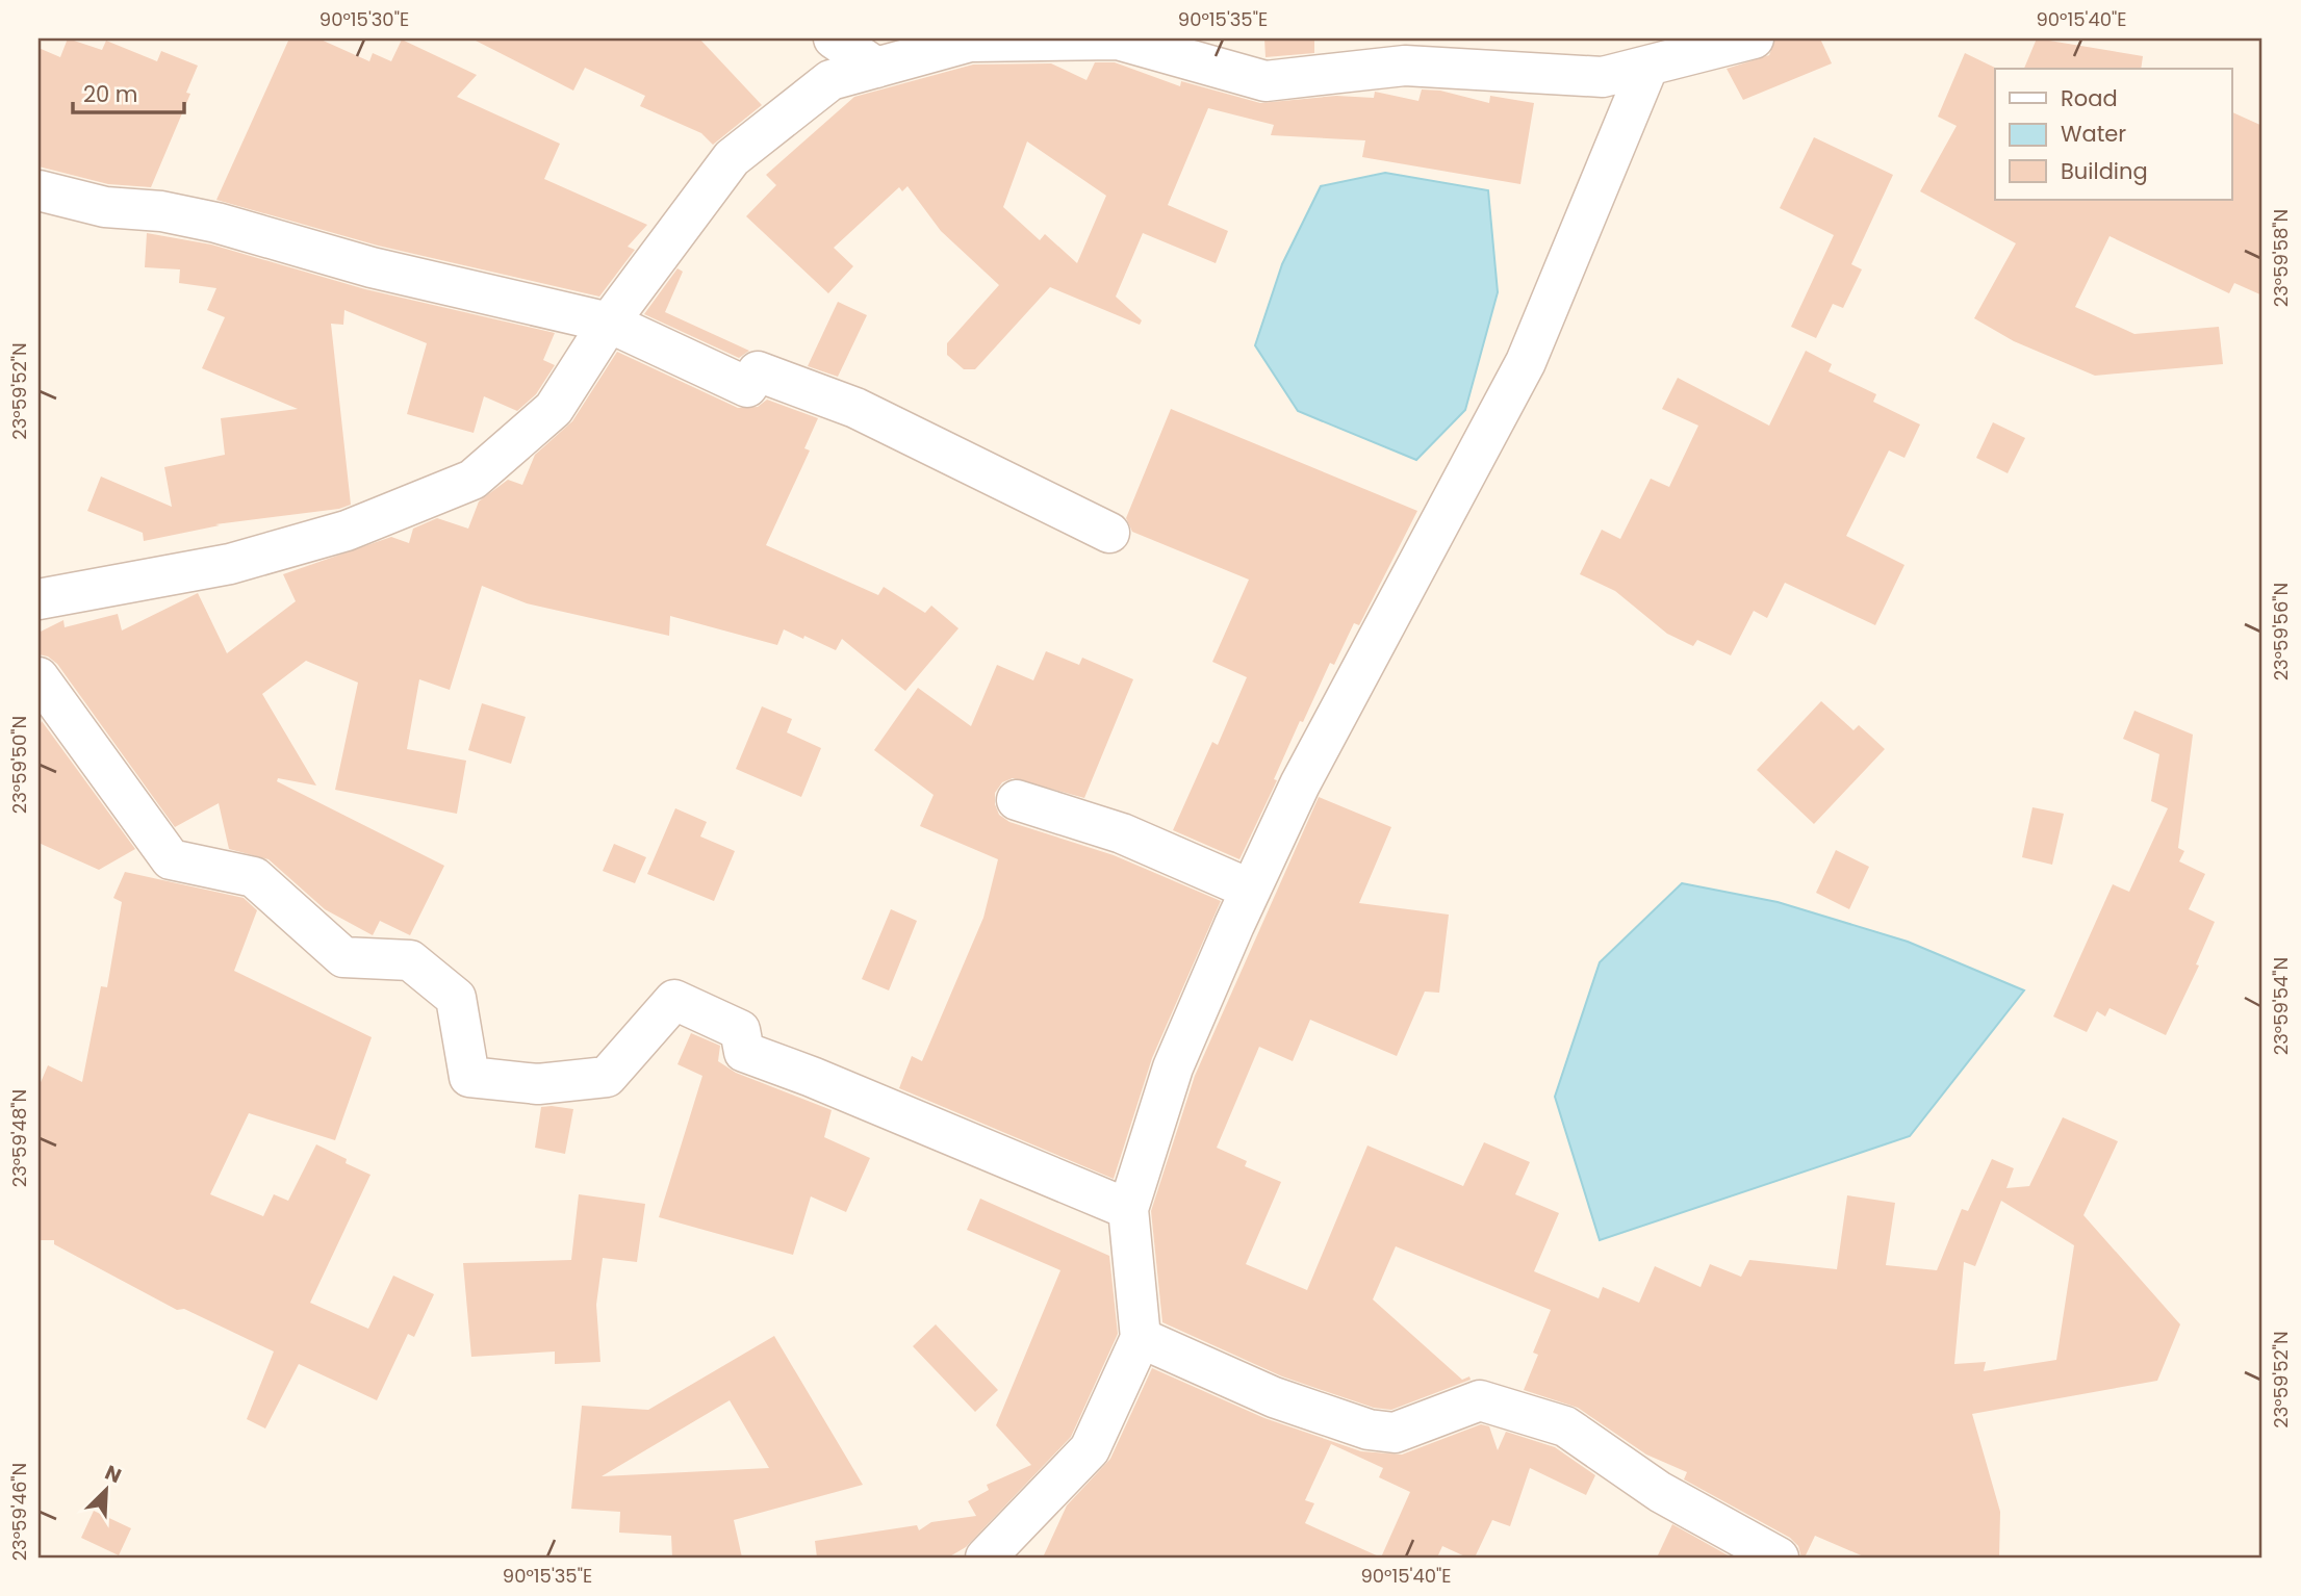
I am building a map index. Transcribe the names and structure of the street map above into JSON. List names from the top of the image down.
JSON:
{
  "legend": ["Road", "Water", "Building"],
  "scale_bar": "20 m",
  "north": "top right",
  "coordinates": [
    "90°15'30\"E",
    "90°15'35\"E",
    "90°15'40\"E",
    "23°59'58\"N",
    "23°59'52\"N",
    "23°59'56\"N",
    "23°59'50\"N",
    "23°59'54\"N",
    "23°59'48\"N",
    "23°59'46\"N"
  ]
}
